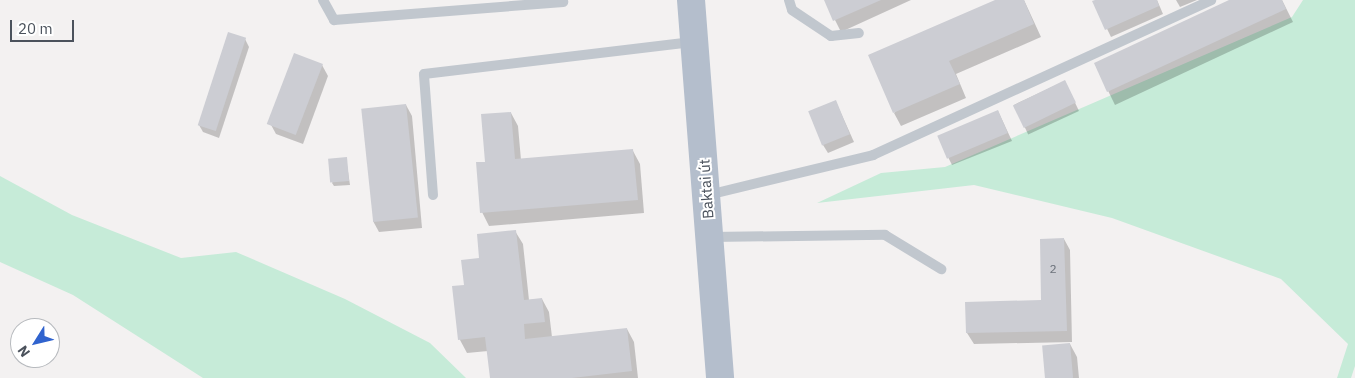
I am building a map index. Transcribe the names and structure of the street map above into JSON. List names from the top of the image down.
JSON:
{
  "streets": {
    "main road": ["Baktai út"]
  },
  "house_numbers": ["2"],
  "scale_bar": "20 m",
  "north": "bottom left"
}
